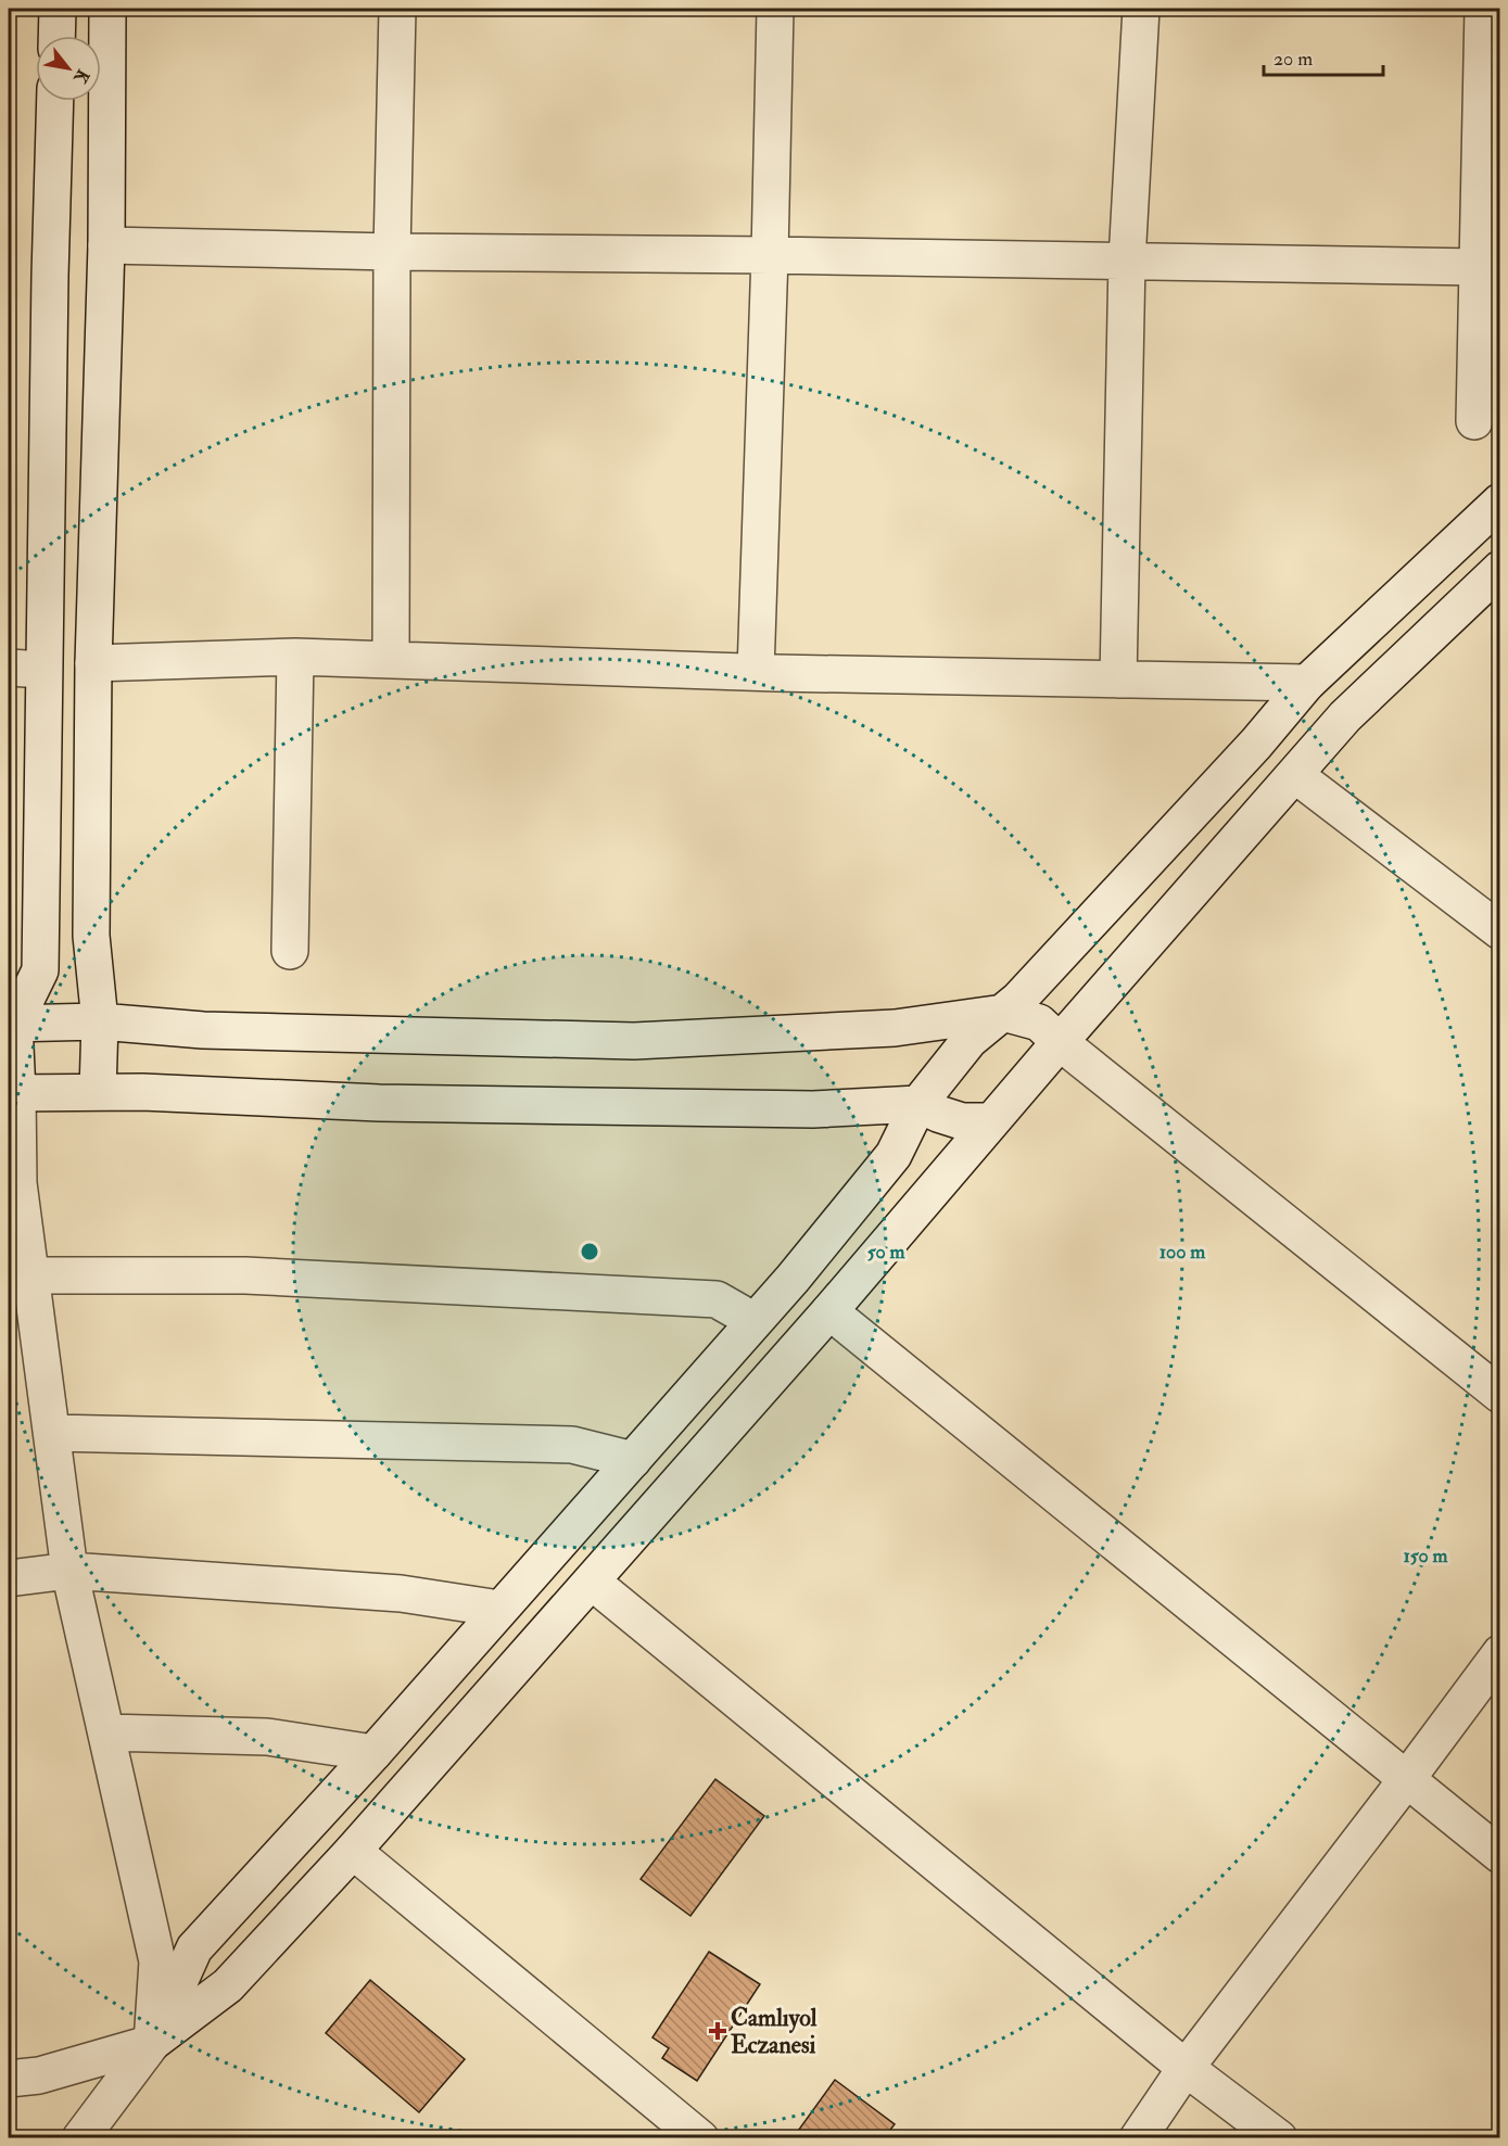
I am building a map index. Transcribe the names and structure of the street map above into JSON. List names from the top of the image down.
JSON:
{
  "places": {
    "health": ["Camlıyol Eczanesi"]
  },
  "scale_bar": "20 m",
  "north": "bottom right",
  "rings": ["50 m", "100 m", "150 m"]
}
